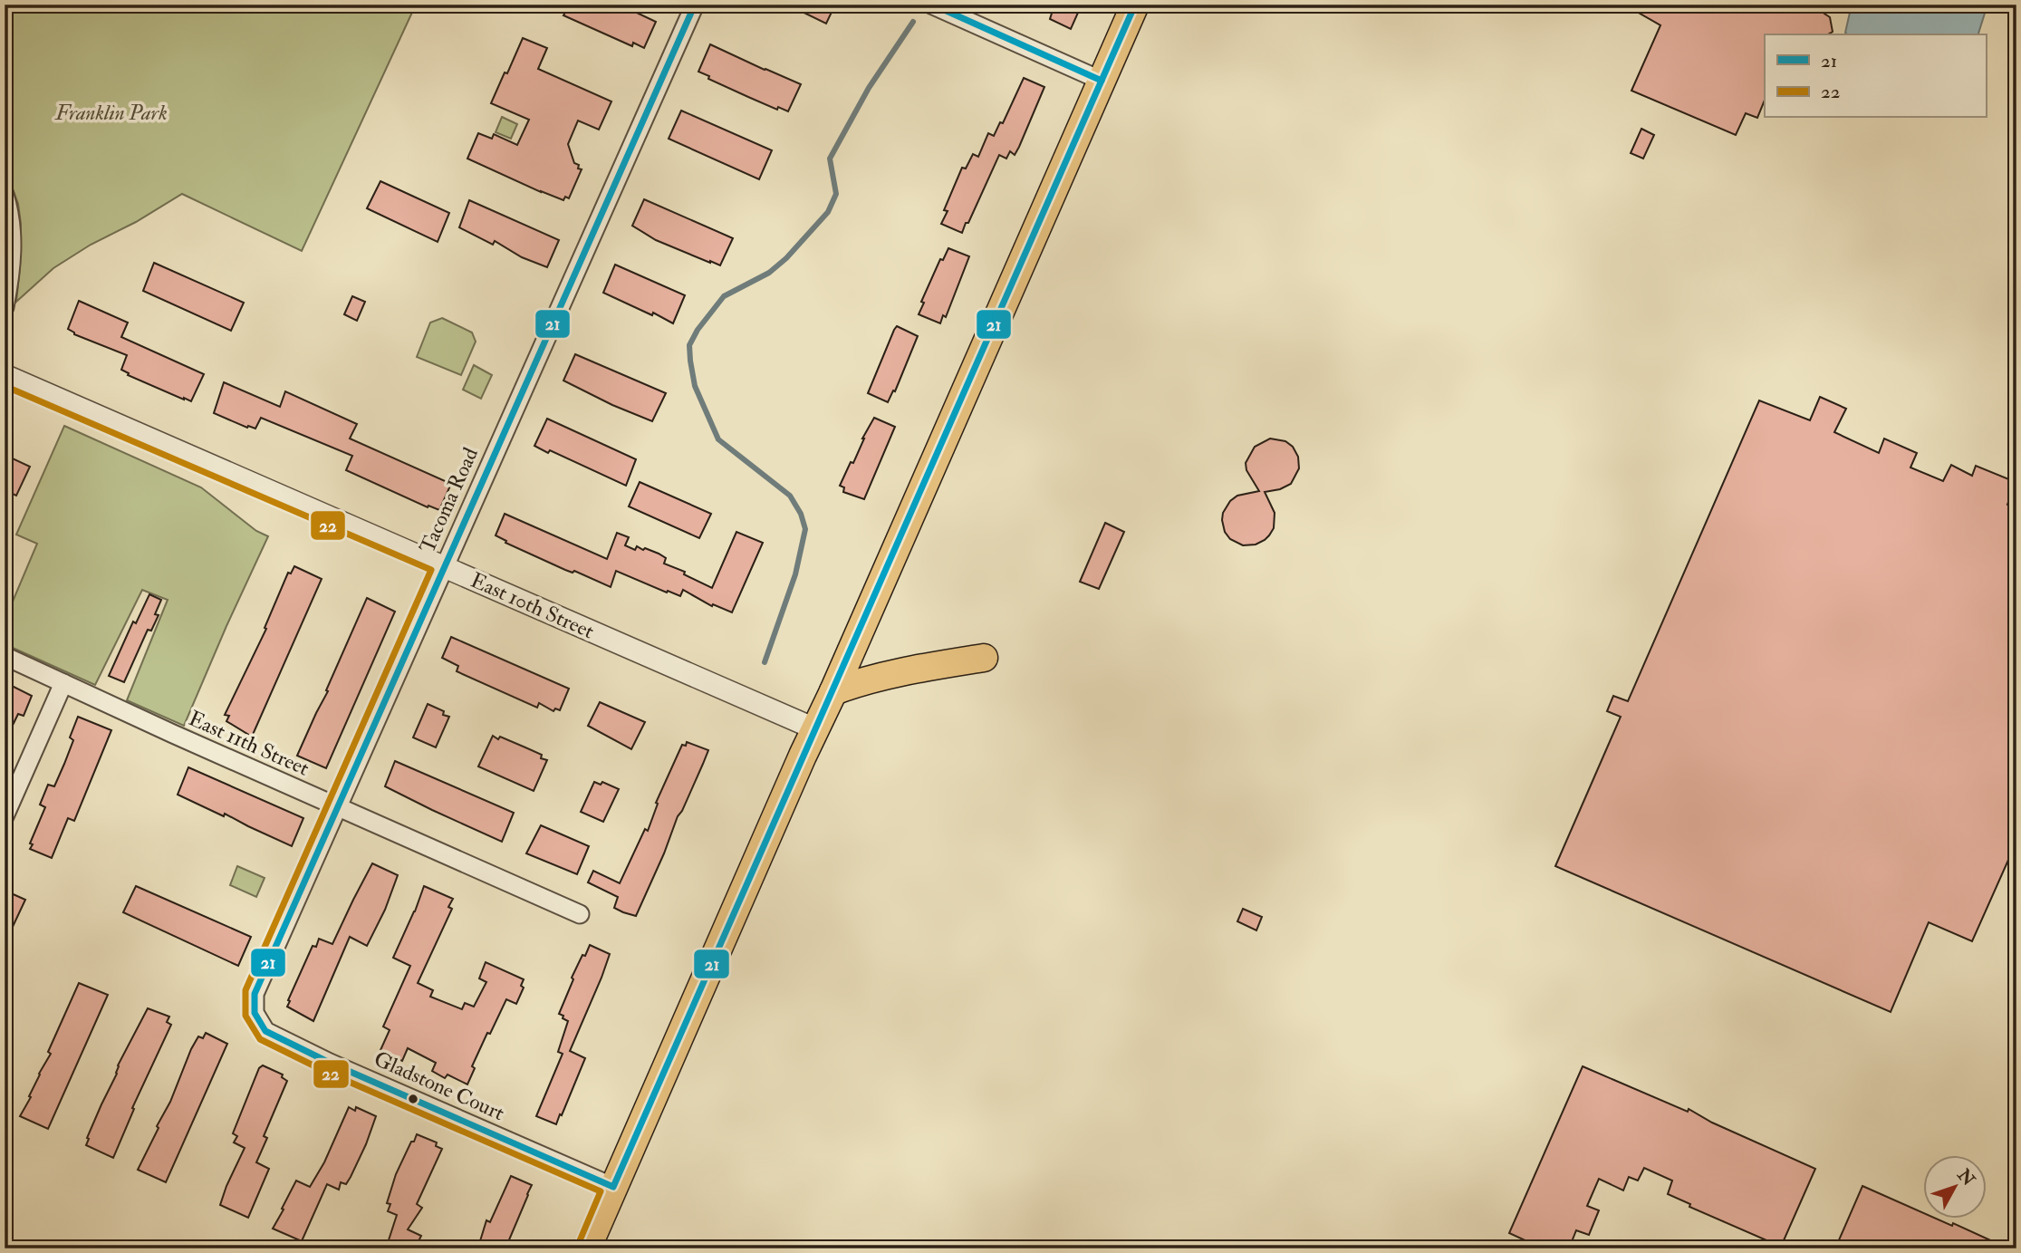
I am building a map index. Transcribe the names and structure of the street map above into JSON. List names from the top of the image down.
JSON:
{
  "streets": {
    "street": [
      "Tacoma Road",
      "East 10th Street",
      "East 11th Street",
      "Gladstone Court"
    ]
  },
  "crossings": [
    ["Tacoma Road", "East 10th Street"],
    ["Tacoma Road", "East 11th Street"],
    ["Tacoma Road", "Gladstone Court"]
  ],
  "parks": ["Franklin Park"],
  "lines": ["transit line 21", "transit line 22"],
  "legend": ["21", "22"],
  "north": "top right"
}
